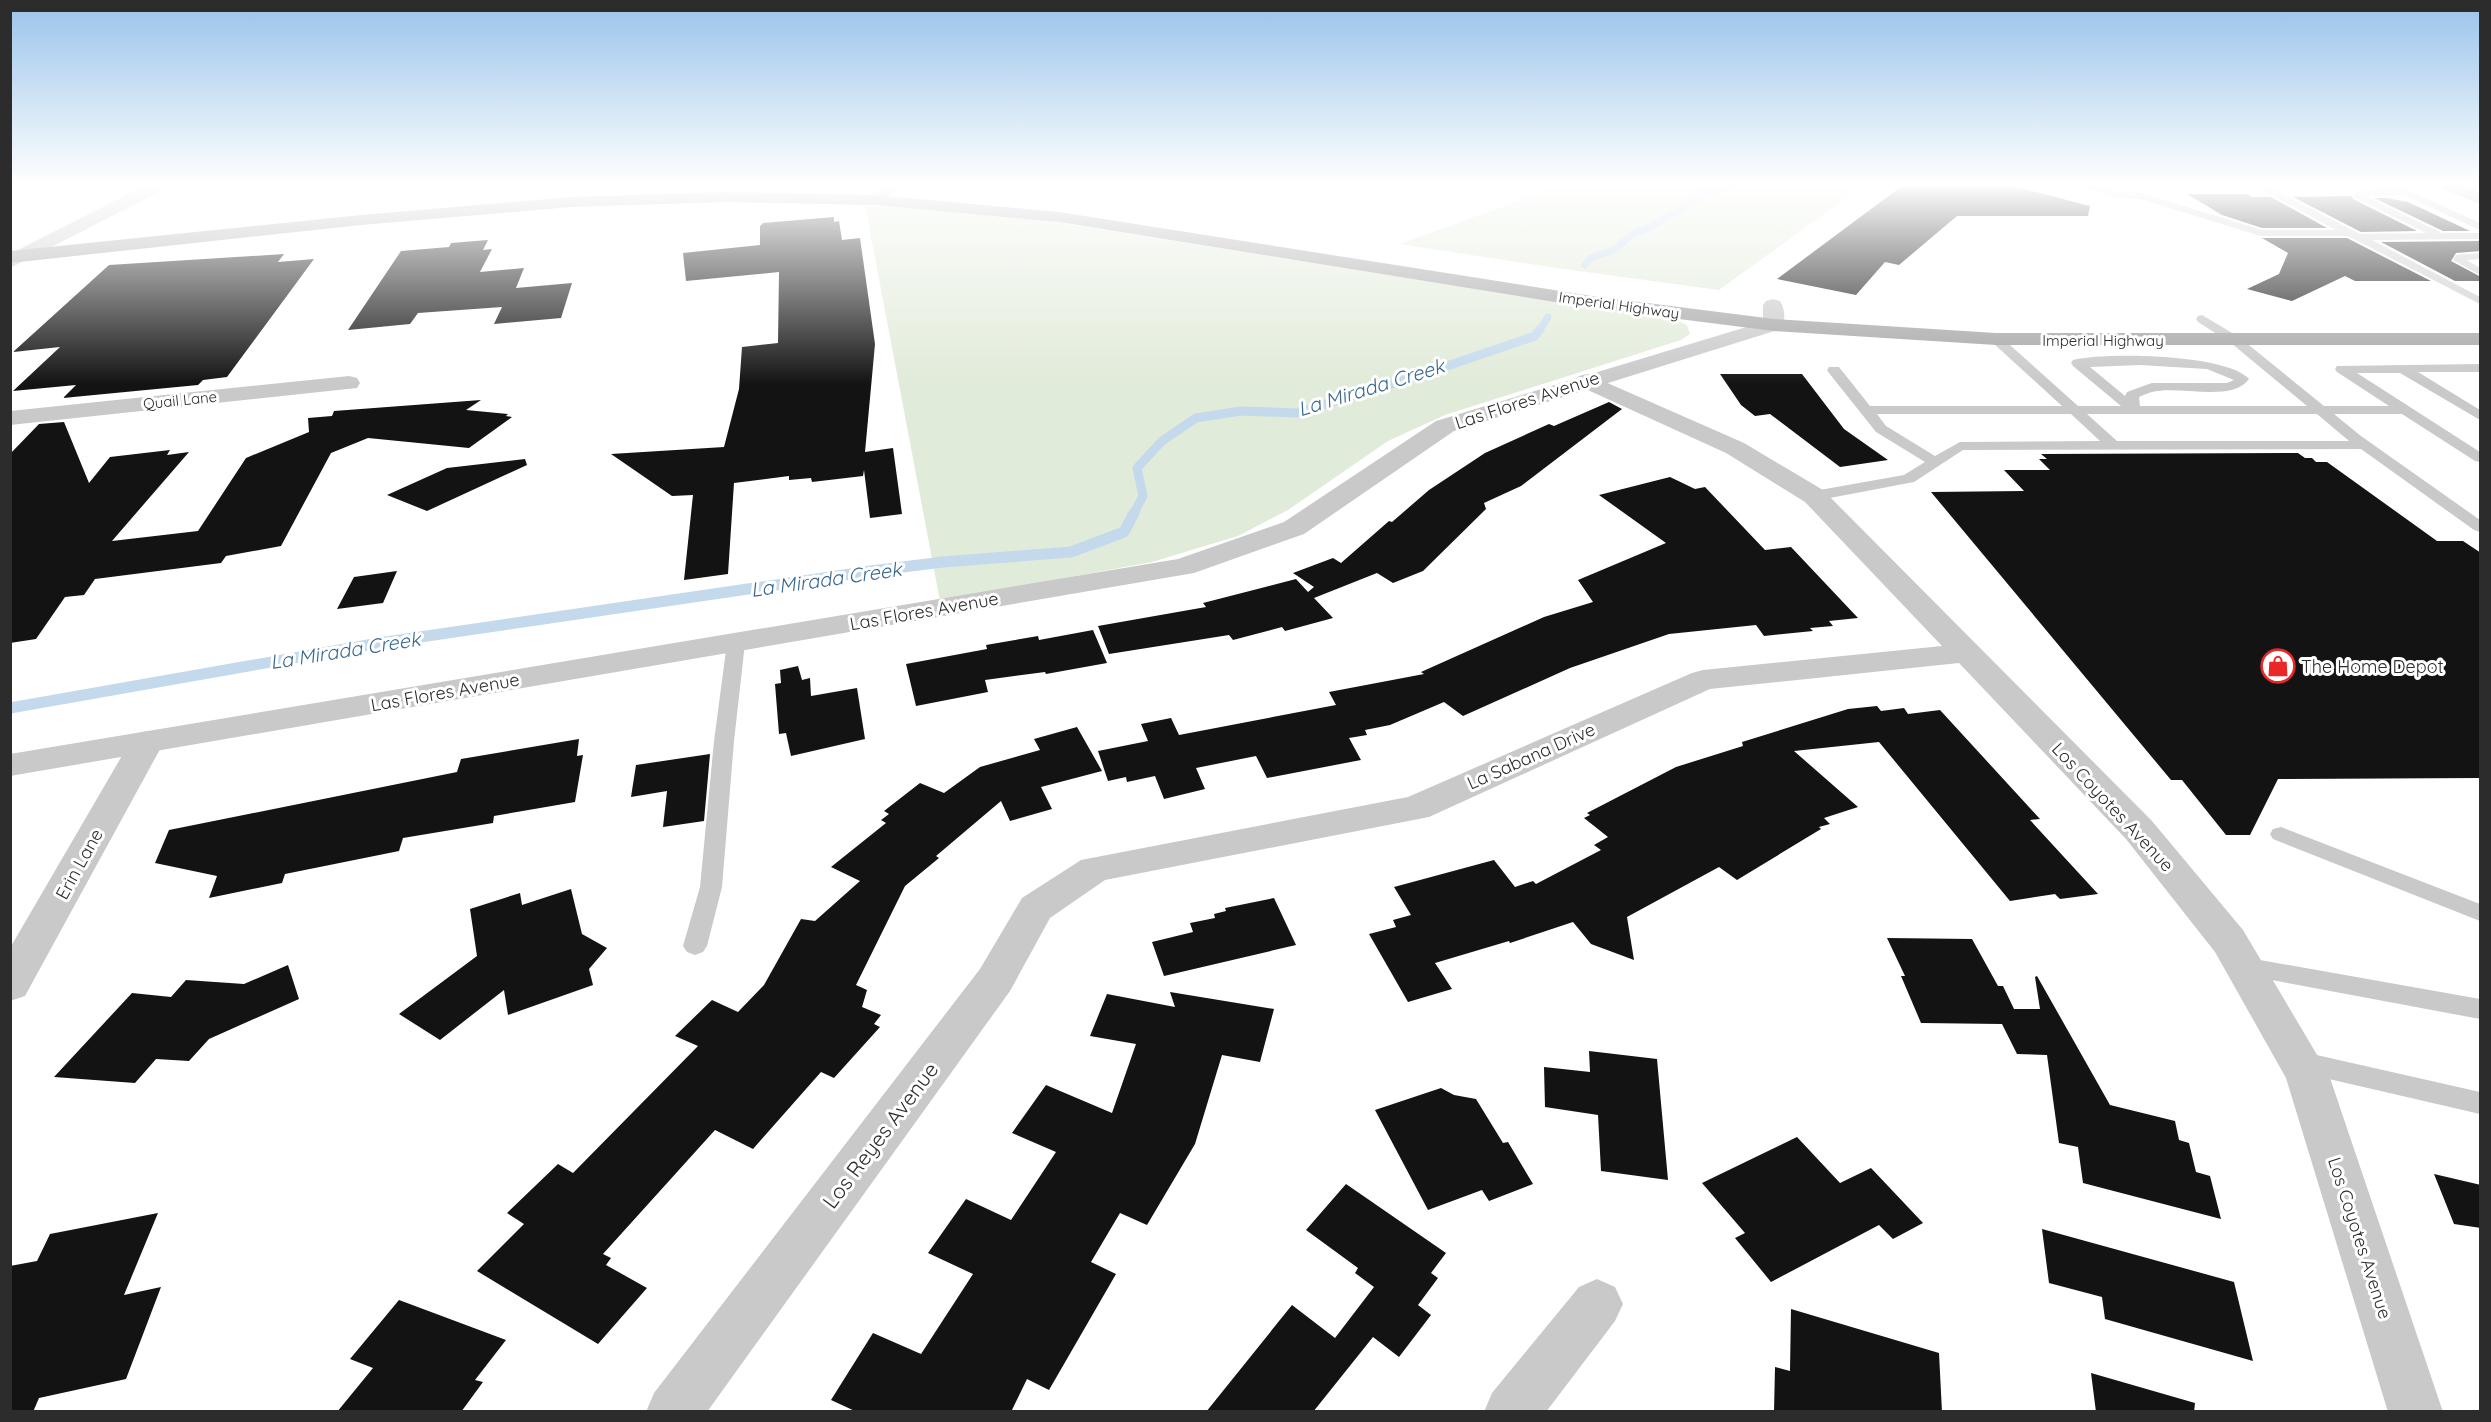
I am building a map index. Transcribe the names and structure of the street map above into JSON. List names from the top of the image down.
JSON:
{
  "streets": {
    "main road": ["Imperial Highway"],
    "street": [
      "Quail Lane",
      "Las Flores Avenue",
      "La Sabana Drive",
      "Los Coyotes Avenue",
      "Erin Lane",
      "Los Reyes Avenue"
    ]
  },
  "crossings": [
    ["Imperial Highway", "Las Flores Avenue"],
    ["Las Flores Avenue", "Los Coyotes Avenue"],
    ["Las Flores Avenue", "Erin Lane"],
    ["La Sabana Drive", "Los Coyotes Avenue"],
    ["La Sabana Drive", "Los Reyes Avenue"]
  ],
  "water": ["La Mirada Creek"],
  "places": {
    "shop": ["The Home Depot"]
  }
}
